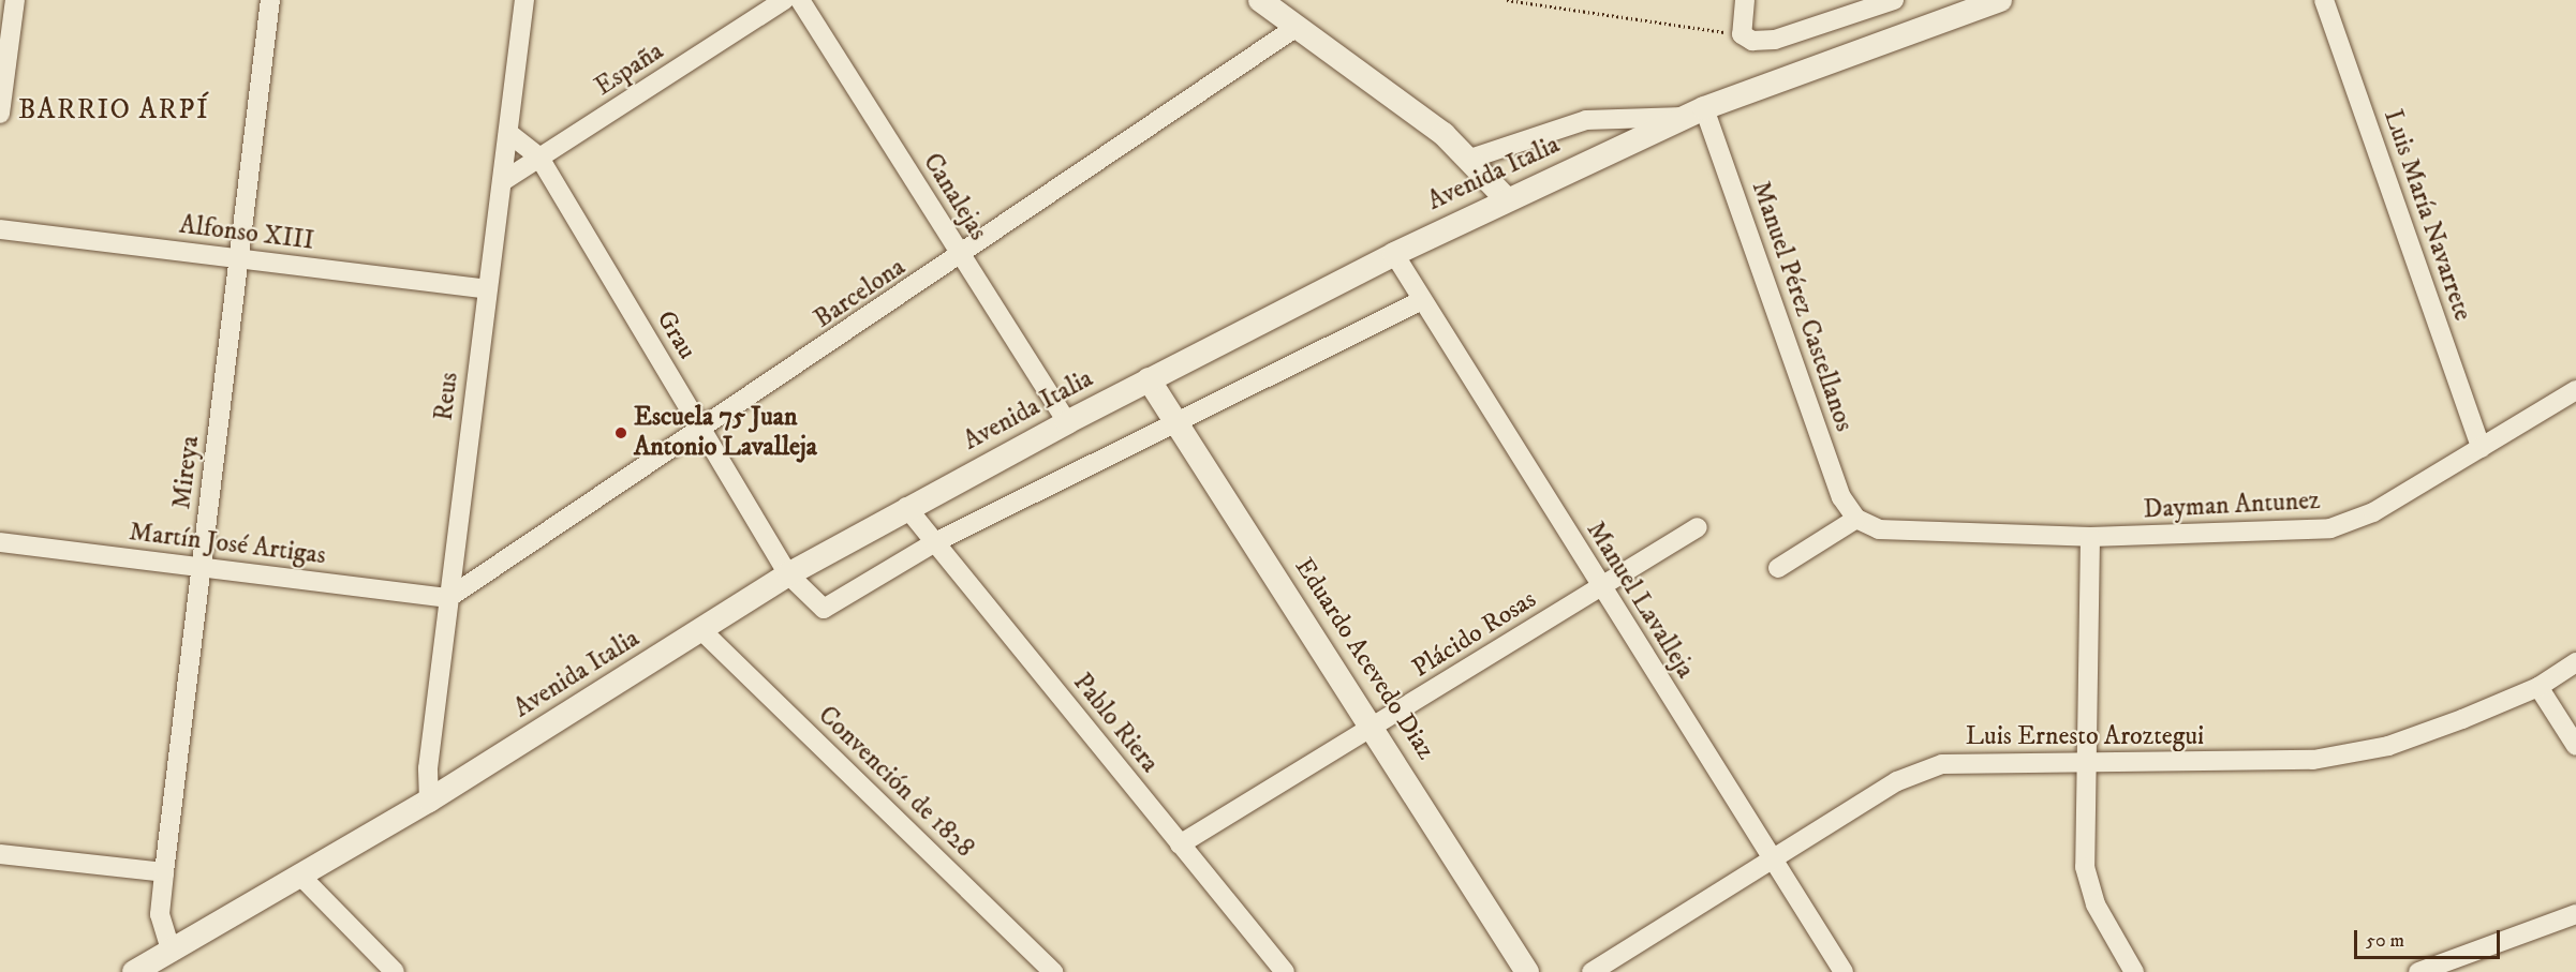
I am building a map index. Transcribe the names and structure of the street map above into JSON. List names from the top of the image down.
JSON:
{
  "streets": {
    "street": [
      "España",
      "Avenida Italia",
      "Canalejas",
      "Luis María Navarrete",
      "Alfonso XIII",
      "Barcelona",
      "Manuel Pérez Castellanos",
      "Grau",
      "Reus",
      "Mireya",
      "Dayman Antunez",
      "Martín José Artigas",
      "Manuel Lavalleja",
      "Plácido Rosas",
      "Eduardo Acevedo Diaz",
      "Pablo Riera",
      "Luis Ernesto Aroztegui",
      "Convención de 1828"
    ]
  },
  "crossings": [
    ["España", "Grau"],
    ["España", "Reus"],
    ["Avenida Italia", "Canalejas"],
    ["Avenida Italia", "Manuel Pérez Castellanos"],
    ["Avenida Italia", "Grau"],
    ["Avenida Italia", "Reus"],
    ["Avenida Italia", "Mireya"],
    ["Avenida Italia", "Manuel Lavalleja"],
    ["Avenida Italia", "Eduardo Acevedo Diaz"],
    ["Avenida Italia", "Pablo Riera"],
    ["Avenida Italia", "Convención de 1828"],
    ["Canalejas", "Barcelona"],
    ["Luis María Navarrete", "Dayman Antunez"],
    ["Alfonso XIII", "Reus"],
    ["Alfonso XIII", "Mireya"],
    ["Barcelona", "Grau"],
    ["Barcelona", "Reus"],
    ["Barcelona", "Martín José Artigas"],
    ["Manuel Pérez Castellanos", "Dayman Antunez"],
    ["Grau", "Reus"],
    ["Grau", "Pablo Riera"],
    ["Reus", "Martín José Artigas"],
    ["Mireya", "Martín José Artigas"],
    ["Manuel Lavalleja", "Plácido Rosas"],
    ["Manuel Lavalleja", "Luis Ernesto Aroztegui"],
    ["Plácido Rosas", "Eduardo Acevedo Diaz"],
    ["Plácido Rosas", "Pablo Riera"]
  ],
  "districts": ["BARRIO ARPÍ"],
  "places": ["Escuela 75 Juan Antonio Lavalleja"],
  "scale_bar": "50 m"
}
